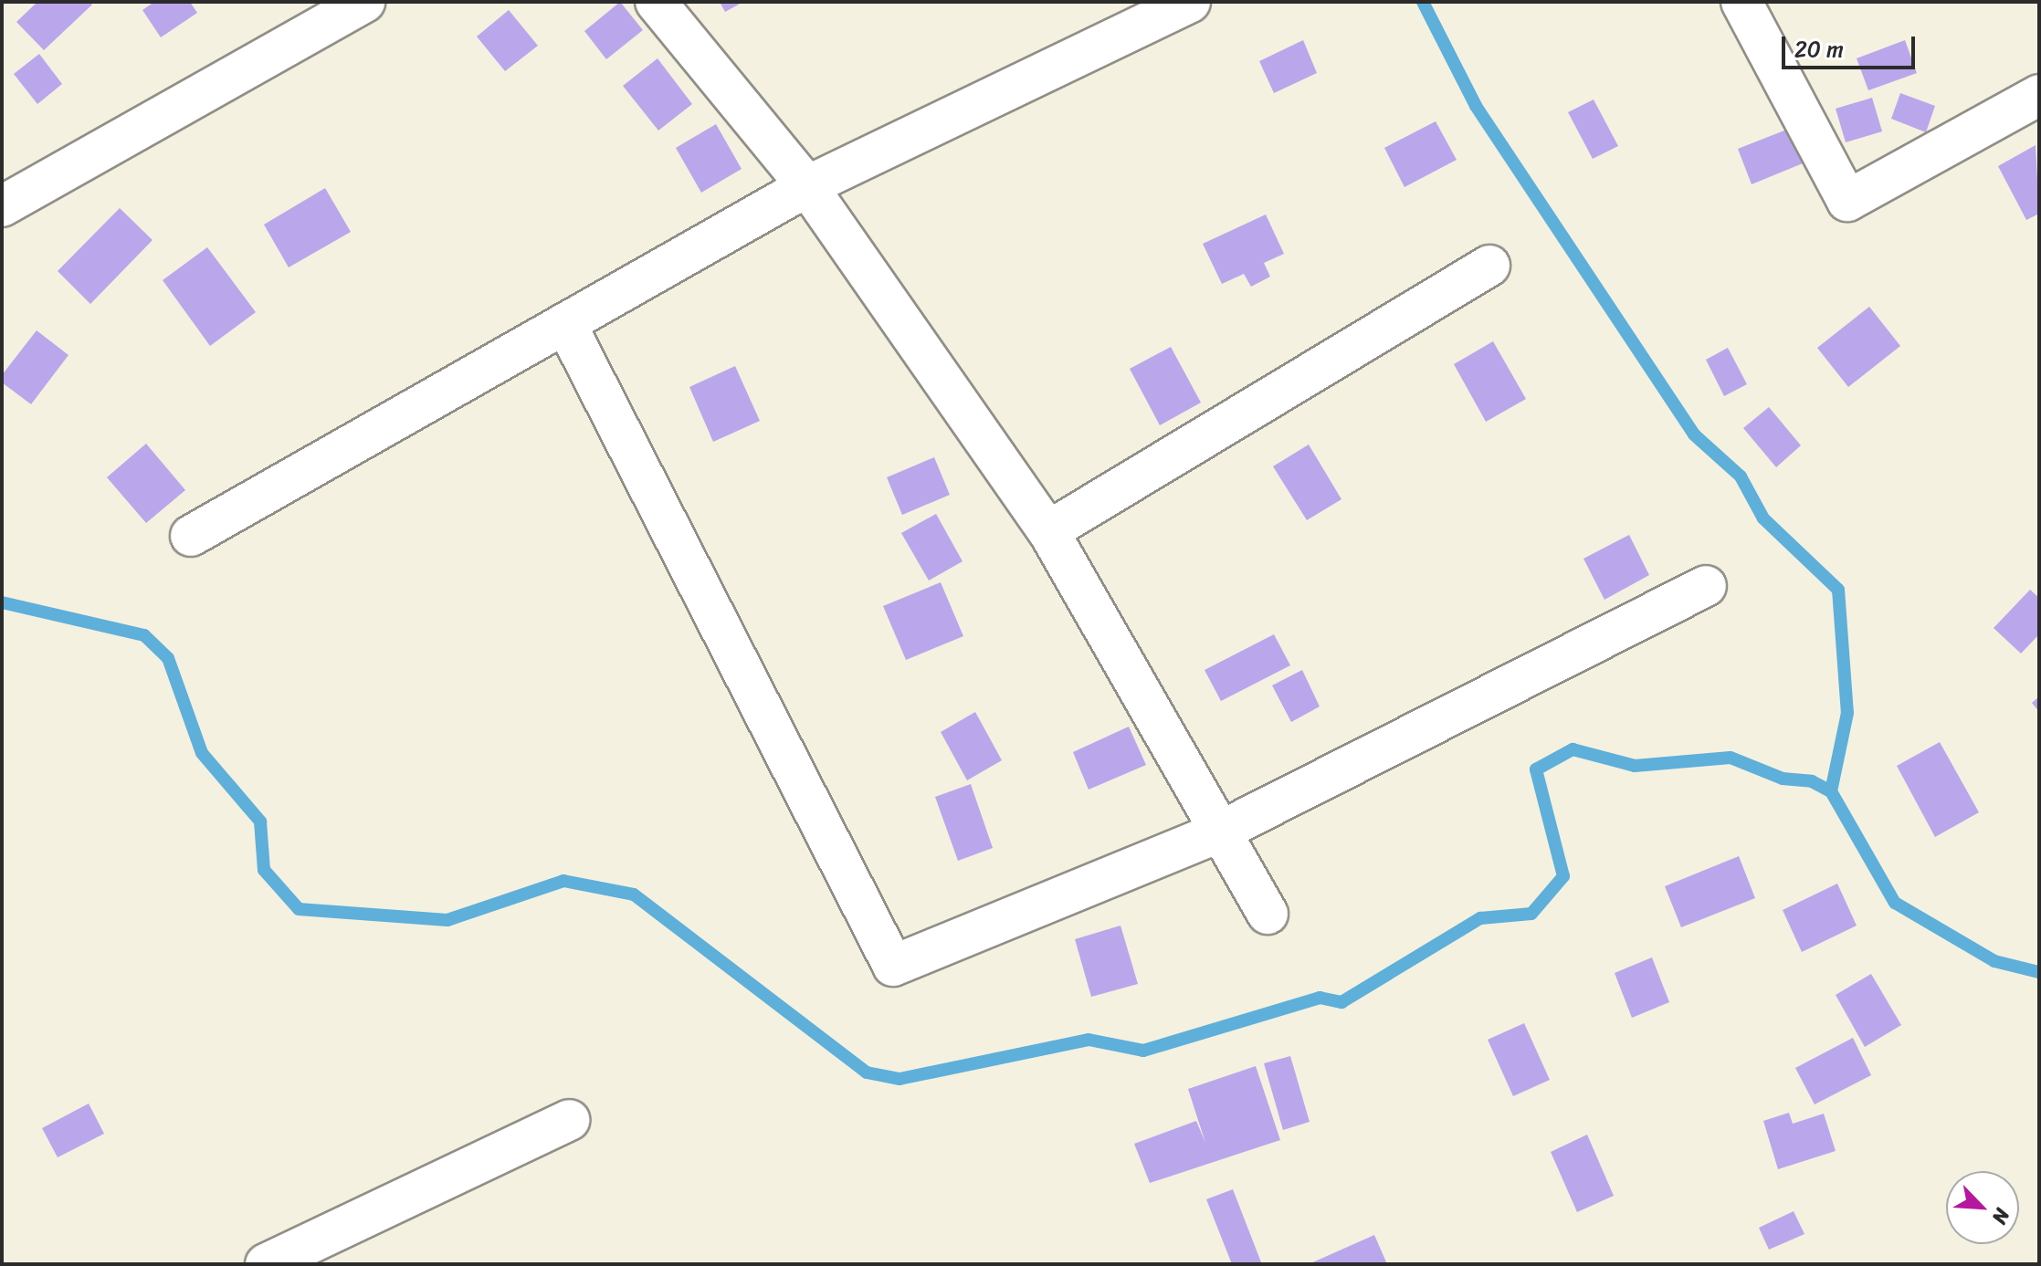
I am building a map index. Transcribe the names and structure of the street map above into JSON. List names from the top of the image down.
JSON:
{
  "scale_bar": "20 m",
  "north": "bottom right"
}
